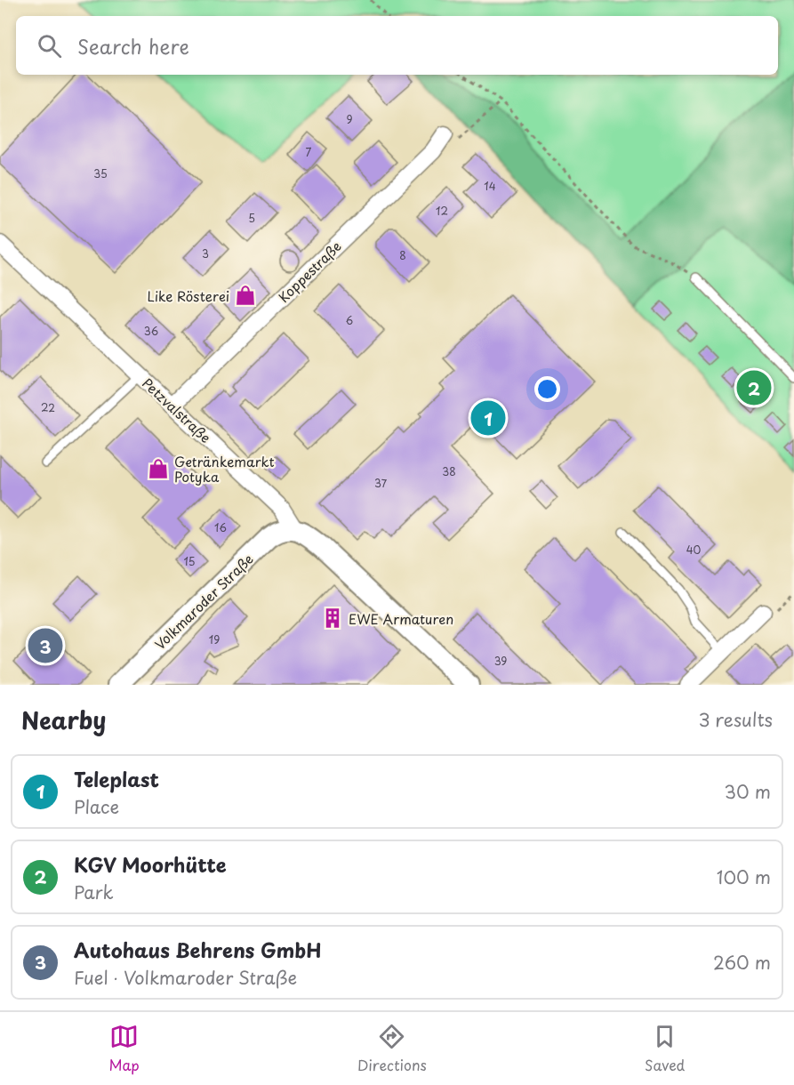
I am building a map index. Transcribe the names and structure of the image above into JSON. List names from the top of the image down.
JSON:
{
  "streets": {
    "street": ["Koppestraße", "Petzvalstraße", "Volkmaroder Straße"]
  },
  "crossings": [
    ["Koppestraße", "Petzvalstraße"],
    ["Petzvalstraße", "Volkmaroder Straße"]
  ],
  "places": {
    "shop": ["Like Rösterei", "Getränkemarkt Potyka"],
    "building": ["EWE Armaturen"]
  },
  "house_numbers": [
    "9",
    "7",
    "35",
    "14",
    "12",
    "5",
    "3",
    "8",
    "6",
    "36",
    "22",
    "38",
    "37",
    "16",
    "40",
    "15",
    "19",
    "39"
  ],
  "page": {
    "search": "Search here",
    "pins": ["2", "1", "3"],
    "heading": ["Nearby", "3 results"],
    "list": [
      {
        "mark": "1",
        "name": "Teleplast",
        "note": "Place",
        "value": "30 m"
      },
      {
        "mark": "2",
        "name": "KGV Moorhütte",
        "note": "Park",
        "value": "100 m"
      },
      {
        "mark": "3",
        "name": "Autohaus Behrens GmbH",
        "note": "Fuel · Volkmaroder Straße",
        "value": "260 m"
      }
    ],
    "nav": ["Map", "Directions", "Saved"]
  }
}
